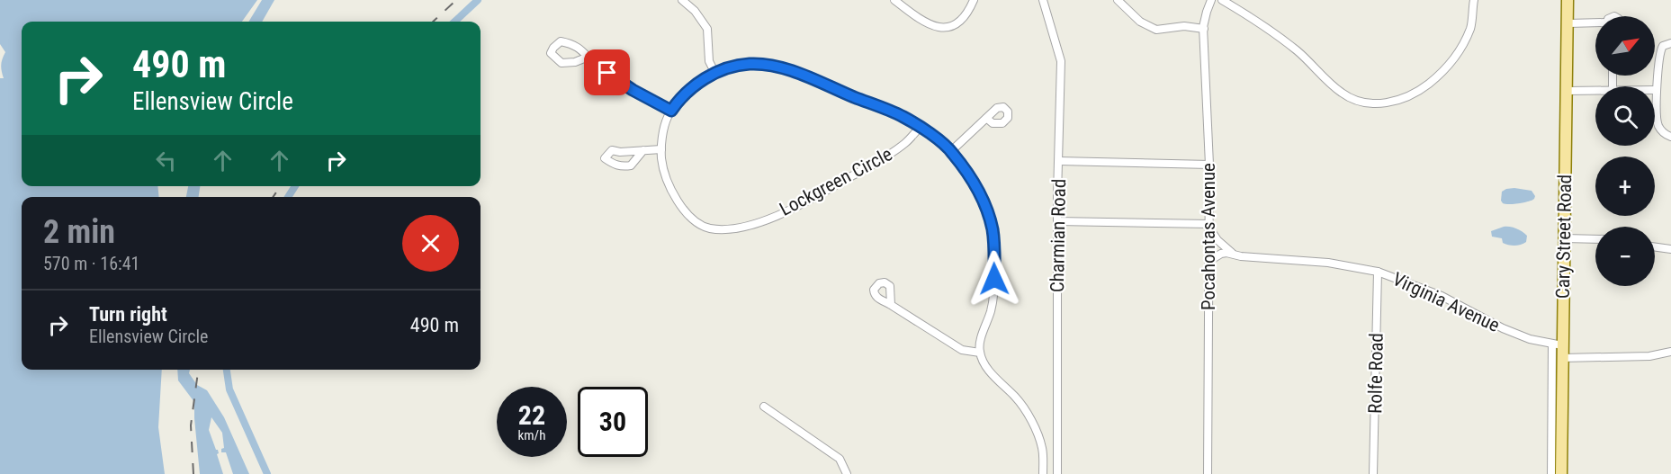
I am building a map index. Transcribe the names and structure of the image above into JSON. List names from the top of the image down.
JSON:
{
  "streets": {
    "main road": ["Cary Street Road"],
    "street": [
      "Lockgreen Circle",
      "Charmian Road",
      "Pocahontas Avenue",
      "Virginia Avenue",
      "Rolfe Road"
    ]
  },
  "crossings": [
    ["Pocahontas Avenue", "Virginia Avenue"],
    ["Cary Street Road", "Virginia Avenue"],
    ["Virginia Avenue", "Rolfe Road"]
  ],
  "north": "top right",
  "page": {
    "map_buttons": ["+", "−"],
    "turn": ["490 m", "Ellensview Circle"],
    "heading": ["2 min", "570 m · 16:41"],
    "list": [
      {
        "name": "Turn right",
        "note": "Ellensview Circle",
        "value": "490 m"
      }
    ],
    "speed": "22 km/h",
    "limit": "30"
  }
}
